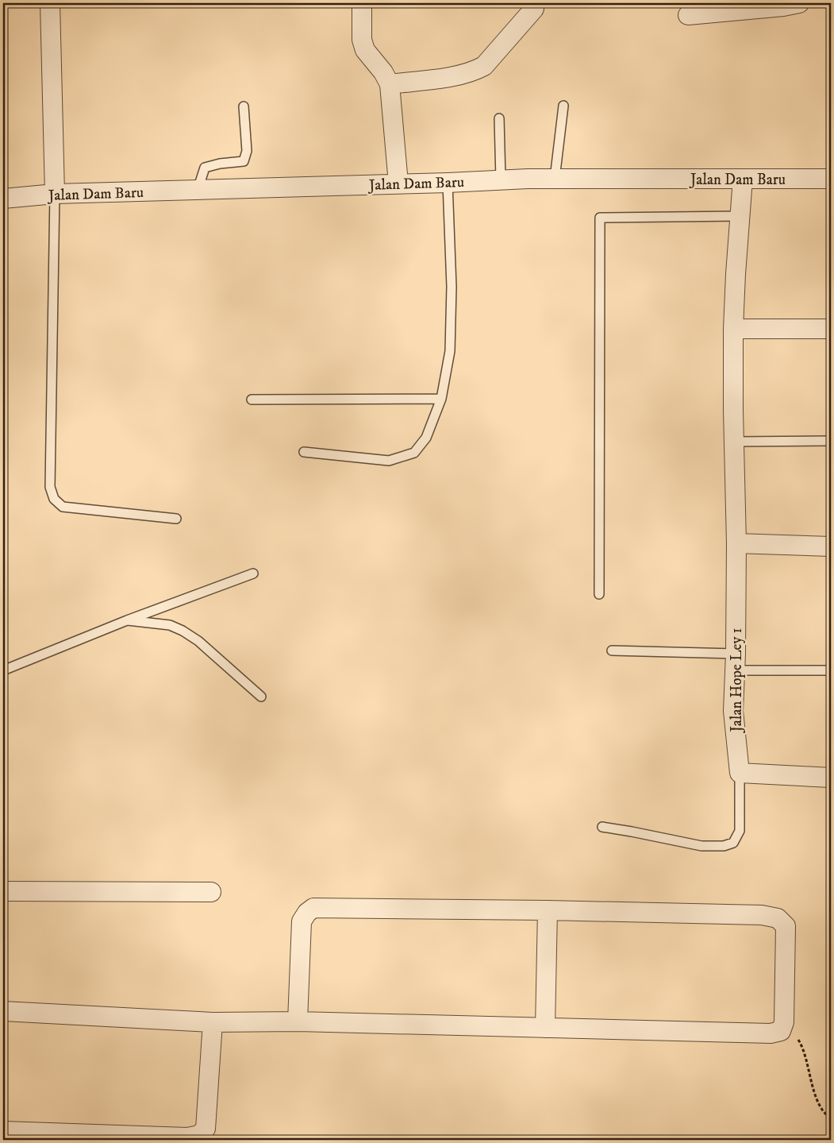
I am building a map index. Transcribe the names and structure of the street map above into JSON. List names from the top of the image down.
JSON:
{
  "streets": {
    "street": ["Jalan Dam Baru", "Jalan Hope Ley 1"]
  },
  "crossings": [
    ["Jalan Dam Baru", "Jalan Hope Ley 1"]
  ]
}
